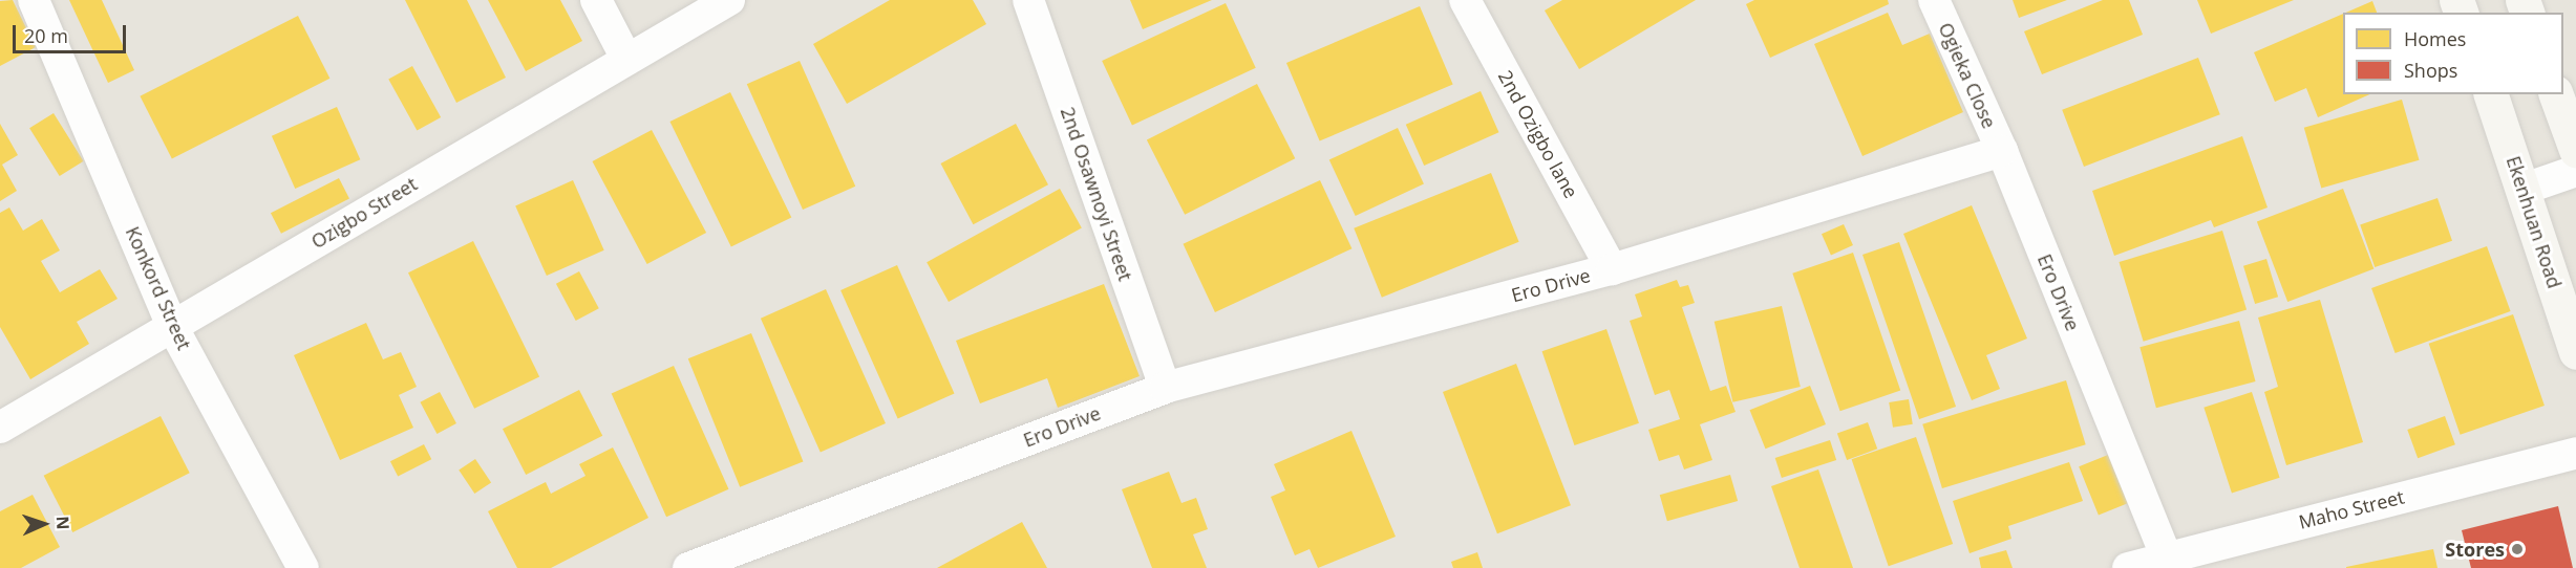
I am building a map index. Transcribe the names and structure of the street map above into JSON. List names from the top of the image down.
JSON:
{
  "streets": {
    "main road": ["Ekenhuan Road"],
    "street": [
      "Ogieka Close",
      "2nd Ozigbo lane",
      "2nd Osawnoyi Street",
      "Ozigbo Street",
      "Ero Drive",
      "Konkord Street",
      "Maho Street"
    ]
  },
  "crossings": [
    ["Ogieka Close", "Ero Drive"],
    ["2nd Ozigbo lane", "Ero Drive"],
    ["2nd Osawnoyi Street", "Ero Drive"],
    ["Ozigbo Street", "Konkord Street"],
    ["Ero Drive", "Maho Street"]
  ],
  "places": ["Stores"],
  "legend": ["Homes", "Shops"],
  "scale_bar": "20 m",
  "north": "right"
}
